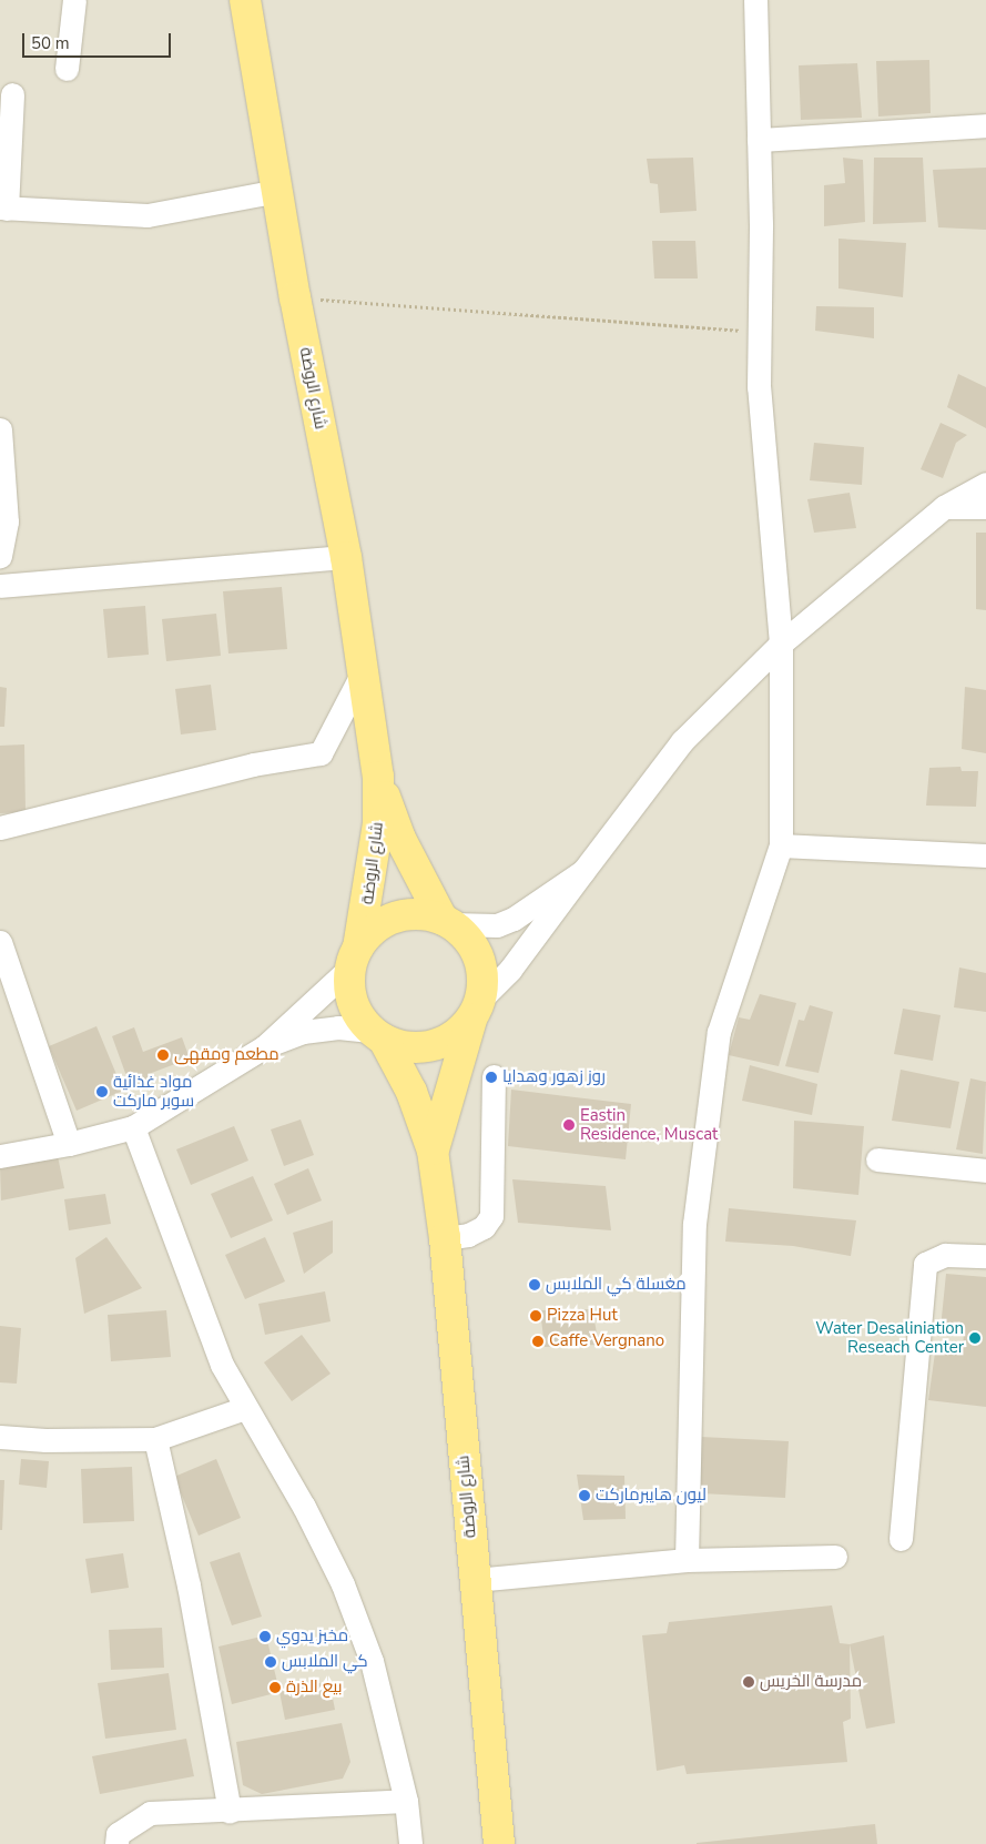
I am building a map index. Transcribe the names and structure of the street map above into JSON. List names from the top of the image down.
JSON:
{
  "streets": {
    "main road": ["شارع الروضة"]
  },
  "places": [
    "مطعم ومقهى",
    "روز زهور وهدايا",
    "مواد غذائية سوبر ماركت",
    "Eastin Residence, Muscat",
    "مغسلة كي الملابس",
    "Pizza Hut",
    "Water Desaliniation Reseach Center",
    "Caffe Vergnano",
    "ليون هايبرماركت",
    "مخبز يدوي",
    "كي الملابس",
    "مدرسة الخريس",
    "بيع الذرة"
  ],
  "scale_bar": "50 m"
}
